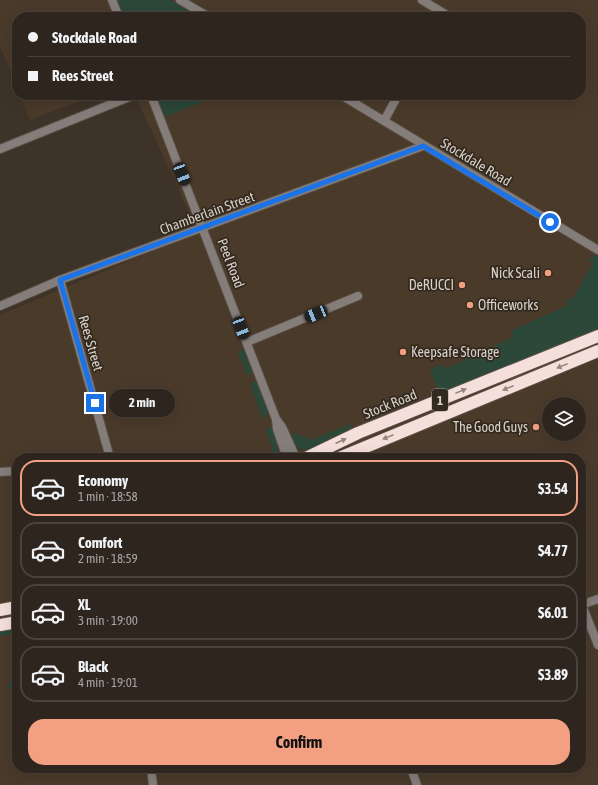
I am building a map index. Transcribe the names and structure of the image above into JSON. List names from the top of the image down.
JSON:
{
  "streets": {
    "highway": ["1", "Stock Road"],
    "street": [
      "Stockdale Road",
      "Chamberlain Street",
      "Peel Road",
      "Rees Street"
    ]
  },
  "crossings": [
    ["Stockdale Road", "Chamberlain Street"],
    ["Chamberlain Street", "Peel Road"],
    ["Chamberlain Street", "Rees Street"]
  ],
  "places": [
    "Nick Scali",
    "DeRUCCI",
    "Officeworks",
    "Keepsafe Storage",
    "The Good Guys"
  ],
  "page": {
    "banner": ["Stockdale Road", "Rees Street"],
    "bubble": "2 min",
    "list": [
      {
        "name": "Economy",
        "note": "1 min · 18:58",
        "value": "$3.54"
      },
      {
        "name": "Comfort",
        "note": "2 min · 18:59",
        "value": "$4.77"
      },
      {
        "name": "XL",
        "note": "3 min · 19:00",
        "value": "$6.01"
      },
      {
        "name": "Black",
        "note": "4 min · 19:01",
        "value": "$3.89"
      }
    ],
    "buttons": "Confirm"
  }
}
